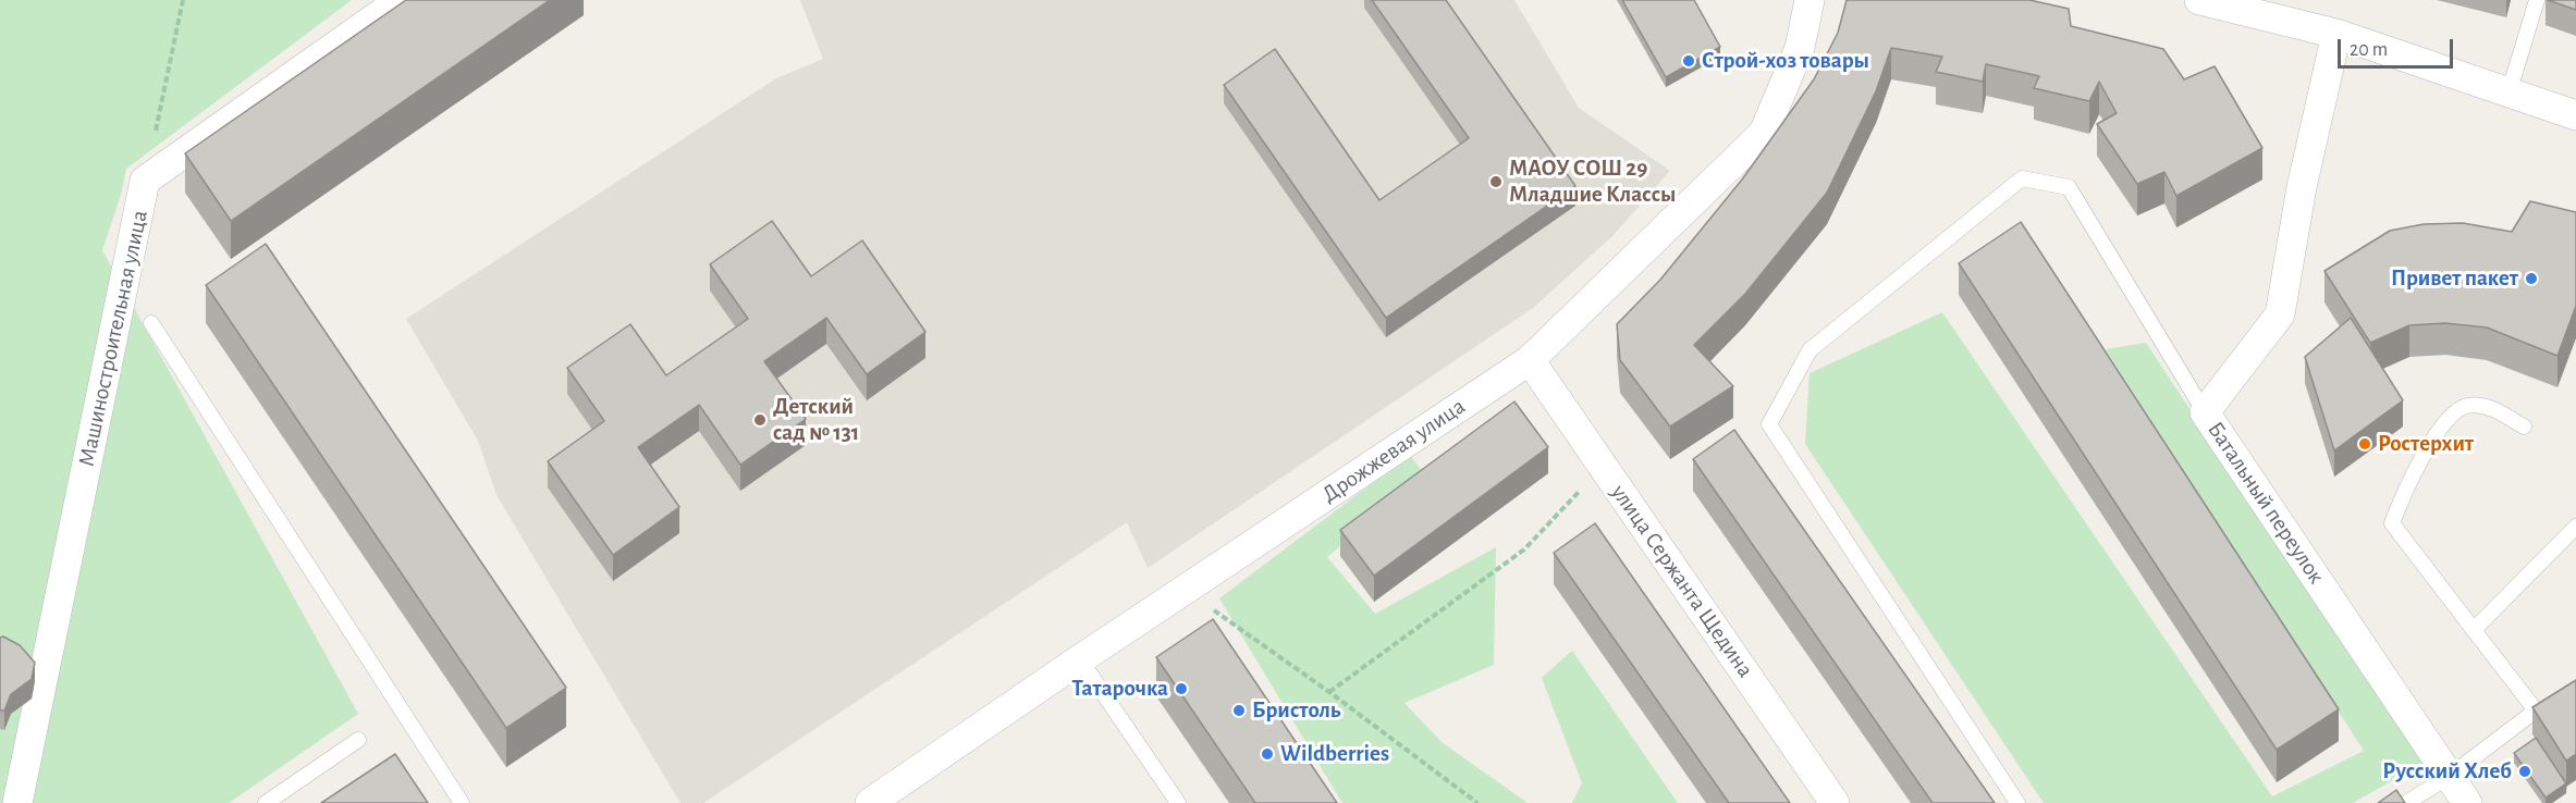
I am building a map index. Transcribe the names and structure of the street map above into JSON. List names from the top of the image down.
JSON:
{
  "streets": {
    "street": [
      "Машиностроительная улица",
      "Дрожжевая улица",
      "Батальный переулок",
      "улица Сержанта Щедина"
    ]
  },
  "crossings": [
    ["Дрожжевая улица", "улица Сержанта Щедина"]
  ],
  "places": [
    "Строй-хоз товары",
    "МАОУ СОШ 29 Младшие Классы",
    "Привет пакет",
    "Детский сад № 131",
    "Ростерхит",
    "Татарочка",
    "Бристоль",
    "Wildberries",
    "Русский Хлеб"
  ],
  "scale_bar": "20 m"
}
